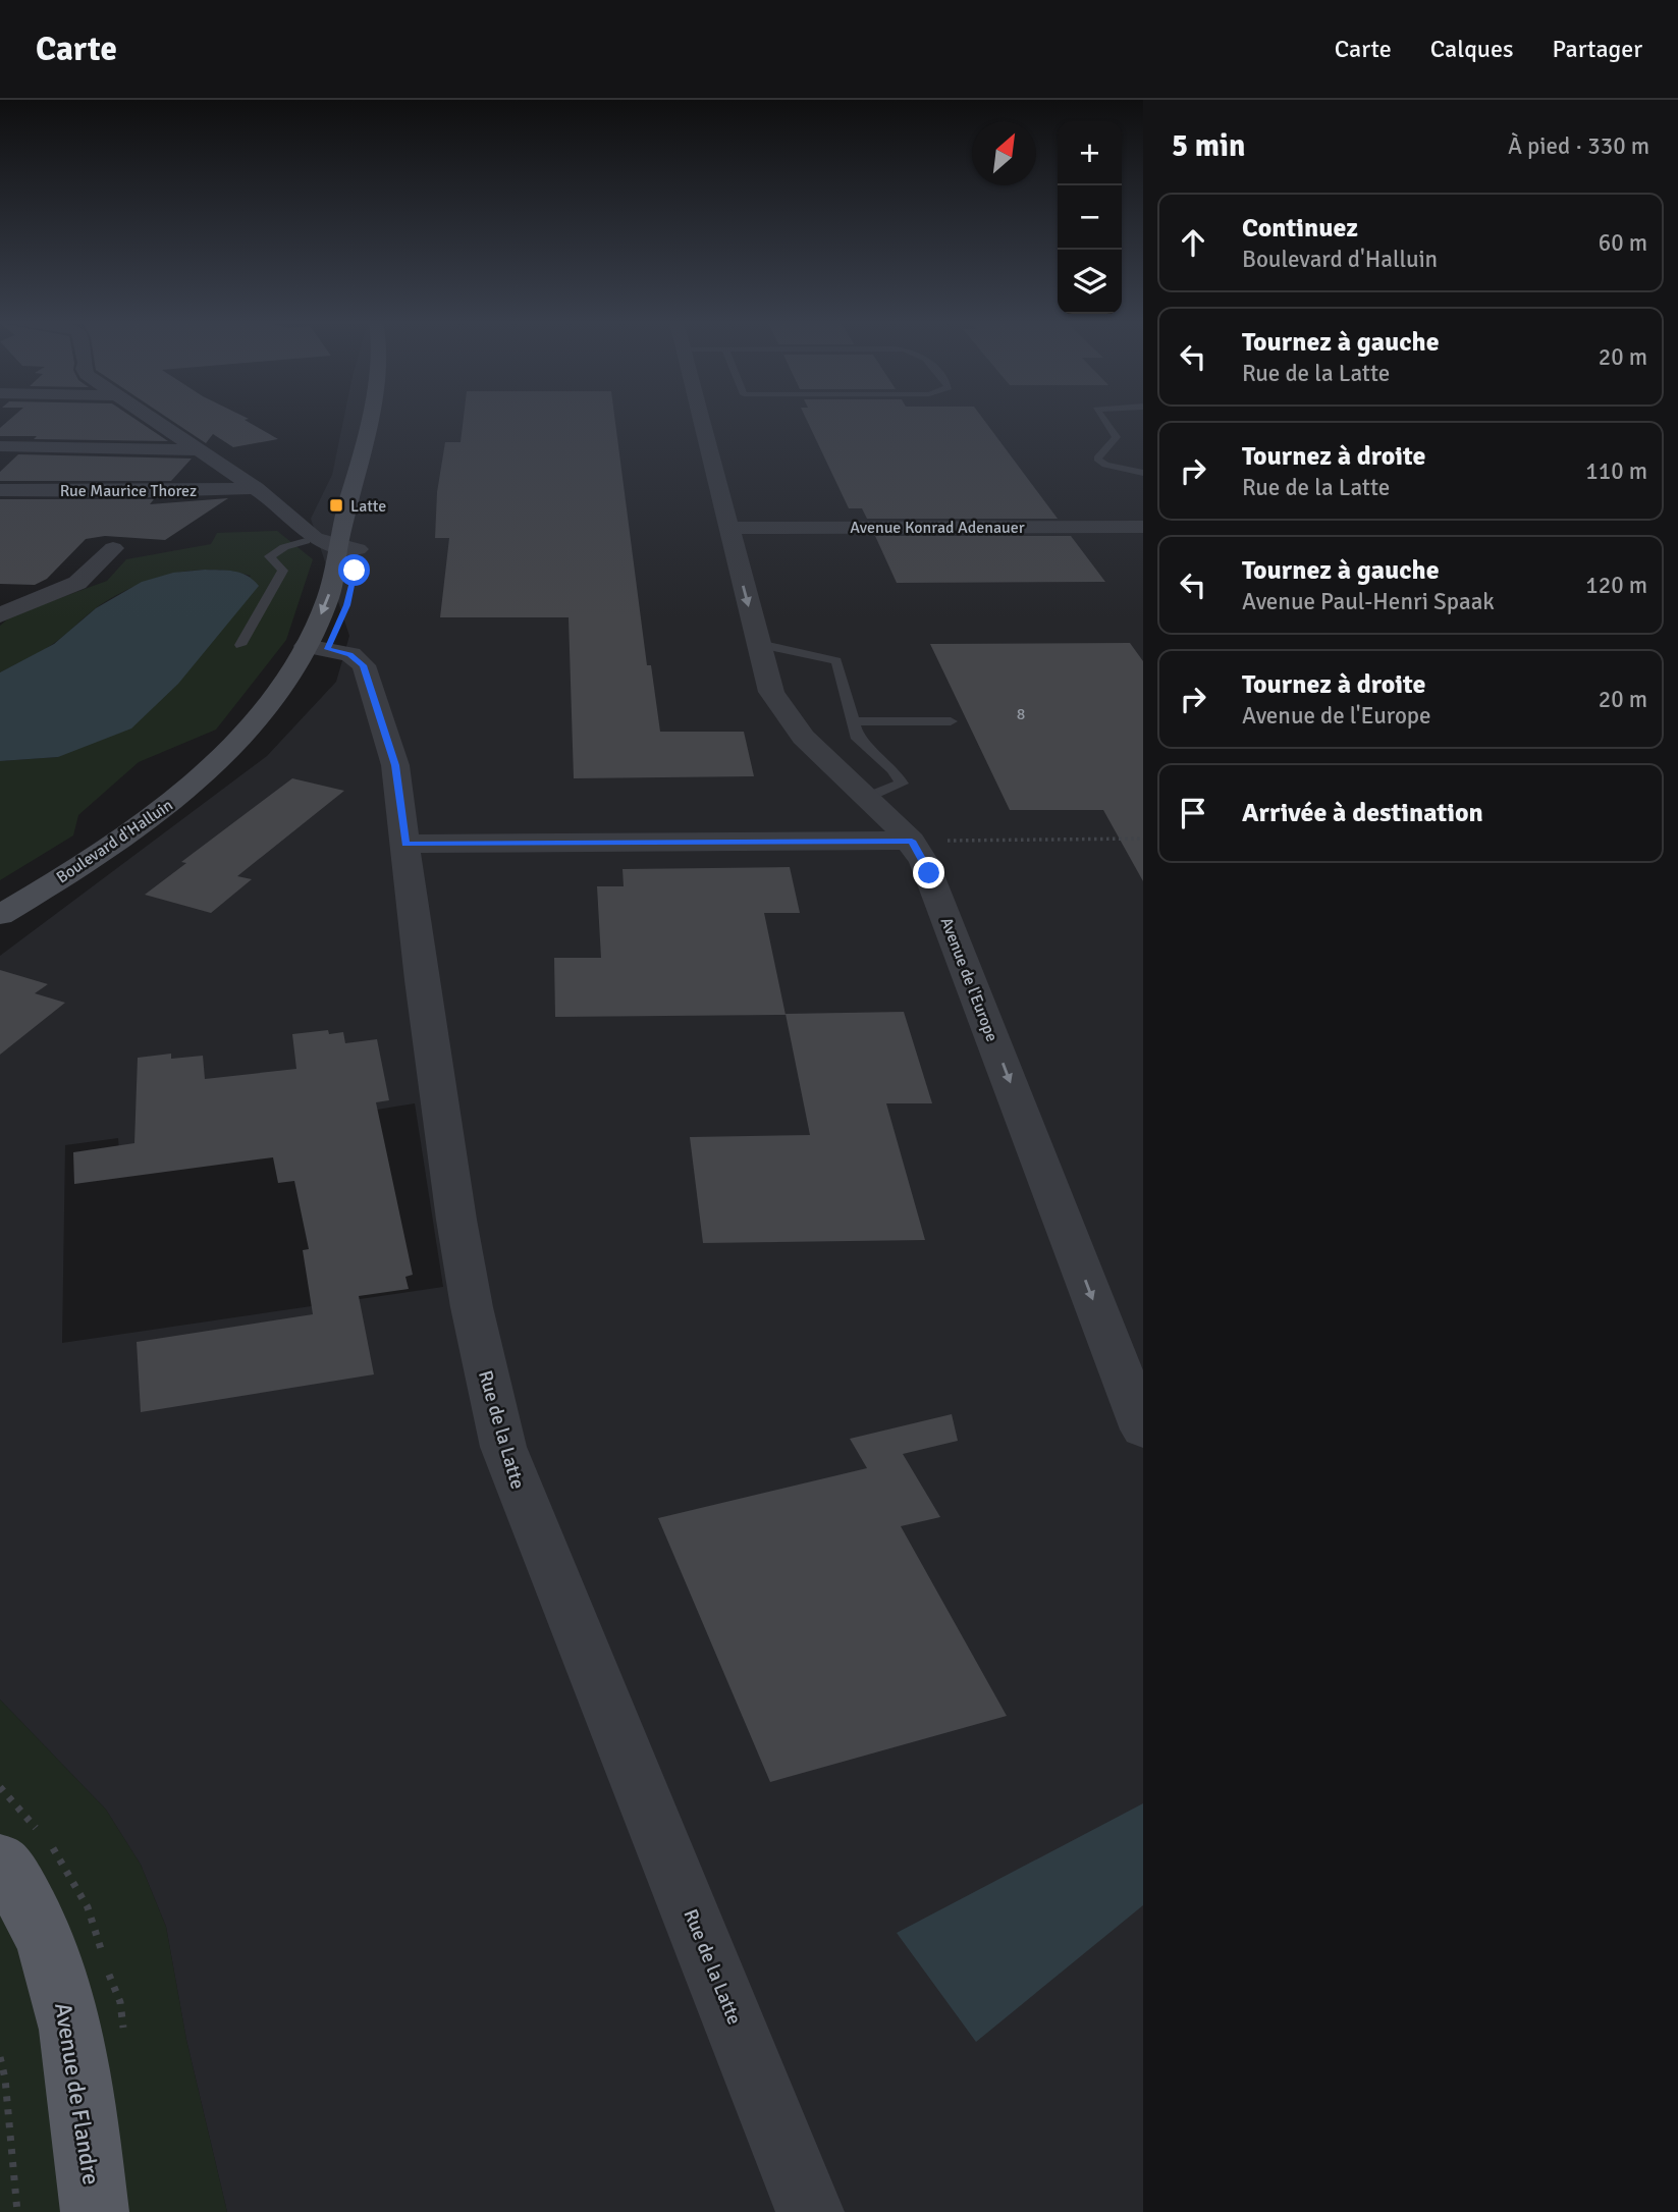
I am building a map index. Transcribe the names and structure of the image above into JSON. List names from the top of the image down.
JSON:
{
  "streets": {
    "main road": ["Boulevard d'Halluin", "Avenue de Flandre"],
    "street": [
      "Rue Maurice Thorez",
      "Avenue Konrad Adenauer",
      "Avenue de l'Europe",
      "Rue de la Latte"
    ]
  },
  "crossings": [
    ["Avenue Konrad Adenauer", "Avenue de l'Europe"],
    ["Boulevard d'Halluin", "Rue de la Latte"]
  ],
  "one_way": ["Avenue de l'Europe"],
  "places": {
    "transit": ["Latte"]
  },
  "house_numbers": ["8"],
  "north": "top right",
  "page": {
    "header": "Carte",
    "nav": ["Carte", "Calques", "Partager"],
    "heading": ["5 min", "À pied · 330 m"],
    "map_buttons": ["+", "−"],
    "list": [
      ["Continuez", "Boulevard d'Halluin", "60 m"],
      ["Tournez à gauche", "Rue de la Latte", "20 m"],
      ["Tournez à droite", "Rue de la Latte", "110 m"],
      ["Tournez à gauche", "Avenue Paul-Henri Spaak", "120 m"],
      ["Tournez à droite", "Avenue de l'Europe", "20 m"],
      "Arrivée à destination"
    ]
  }
}
